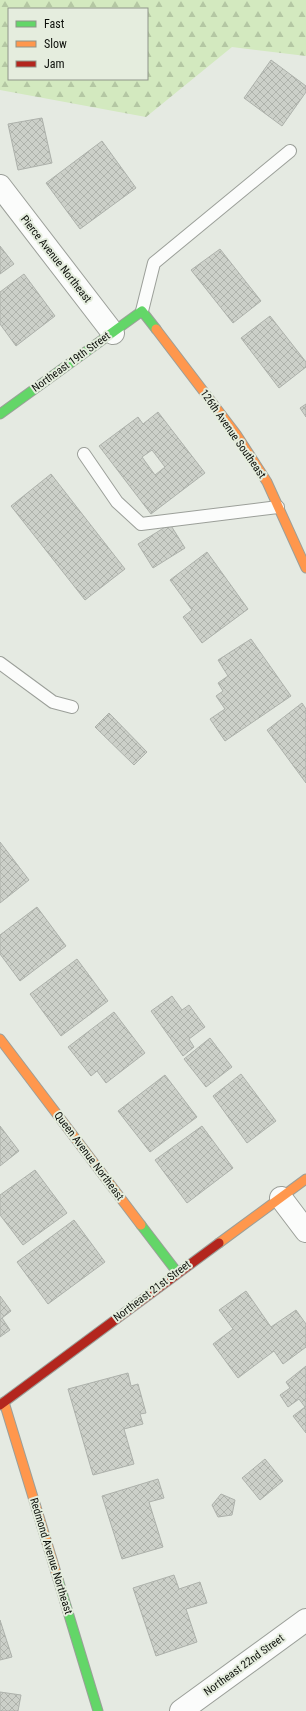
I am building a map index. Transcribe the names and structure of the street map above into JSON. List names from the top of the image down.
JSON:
{
  "streets": {
    "street": [
      "Pierce Avenue Northeast",
      "Northeast 19th Street",
      "126th Avenue Southeast",
      "Queen Avenue Northeast",
      "Northeast 21st Street",
      "Redmond Avenue Northeast",
      "Northeast 22nd Street"
    ]
  },
  "crossings": [
    ["Pierce Avenue Northeast", "Northeast 19th Street"],
    ["Northeast 19th Street", "126th Avenue Southeast"],
    ["Queen Avenue Northeast", "Northeast 21st Street"],
    ["Northeast 21st Street", "Redmond Avenue Northeast"]
  ],
  "legend": ["Fast", "Slow", "Jam"]
}
